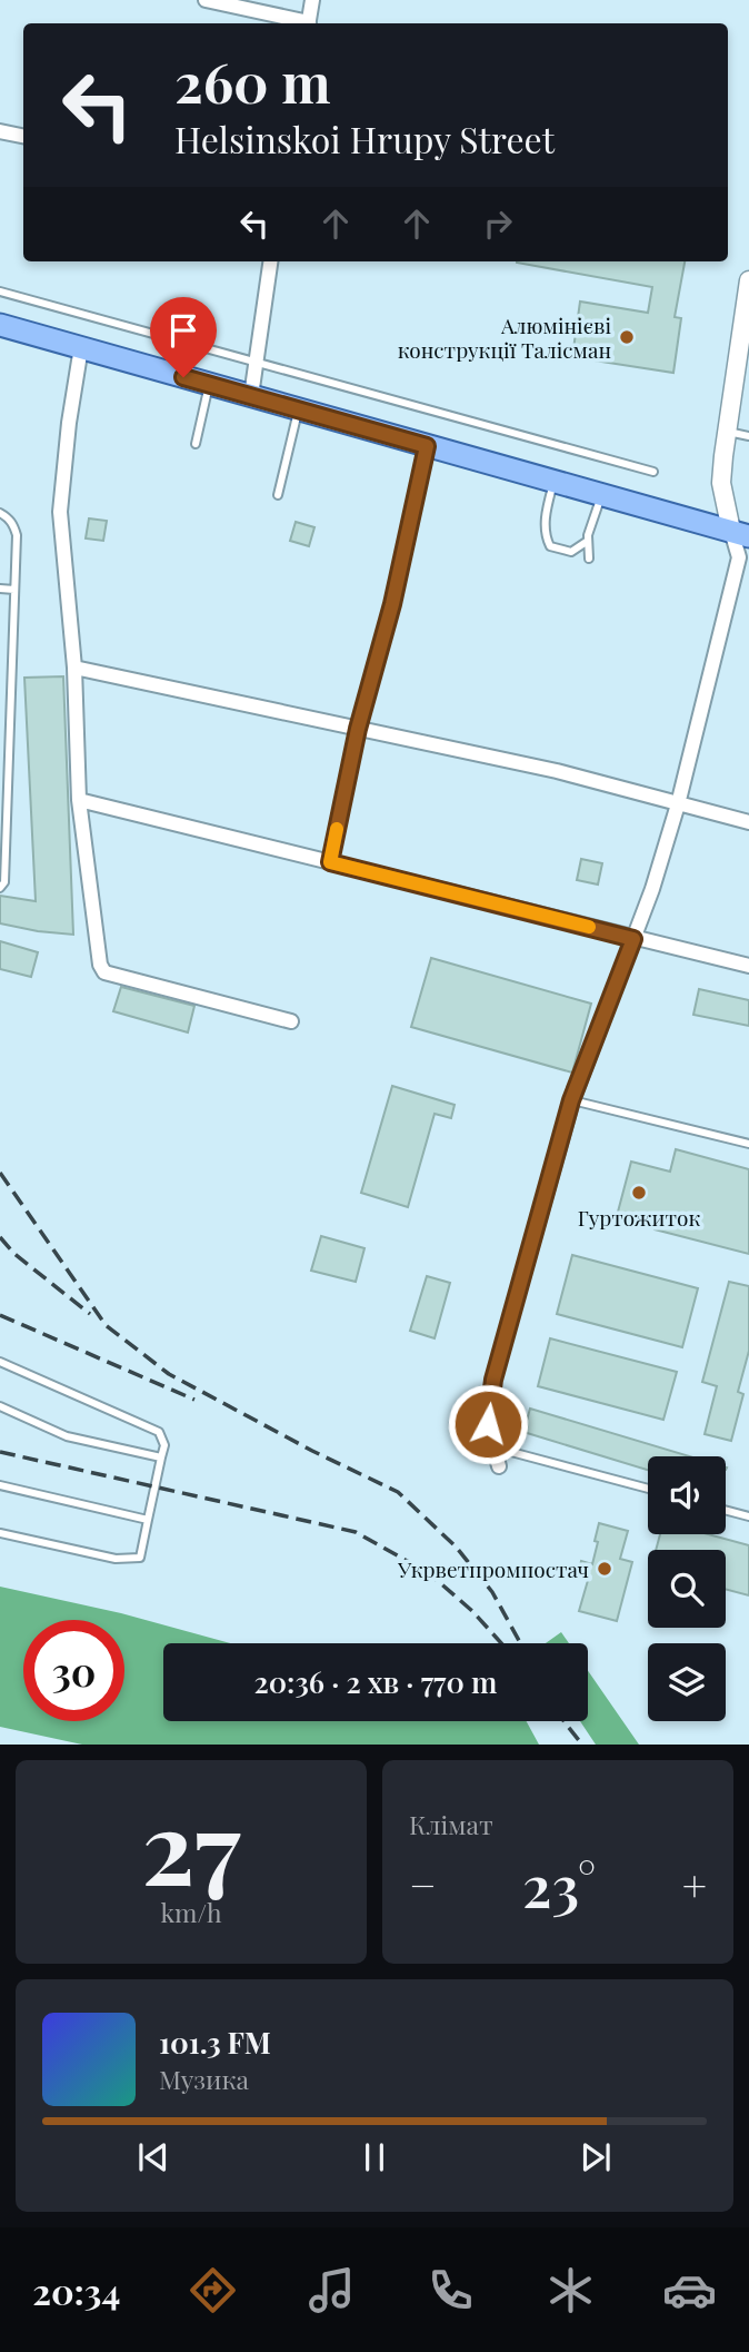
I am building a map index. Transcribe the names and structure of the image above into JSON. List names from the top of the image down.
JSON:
{
  "places": ["Алюмінієві конструкції Талісман", "Гуртожиток", "Укрветпромпостач"],
  "page": {
    "turn": ["260 m", "Helsinskoi Hrupy Street"],
    "limit": "30",
    "trip": "20:36 · 2 хв · 770 m",
    "tile": [
      ["27", "km/h"],
      "Клімат"
    ],
    "heat": ["−", "23°", "+"],
    "song": ["101.3 FM", "Музика"],
    "tabs": "20:34"
  }
}
